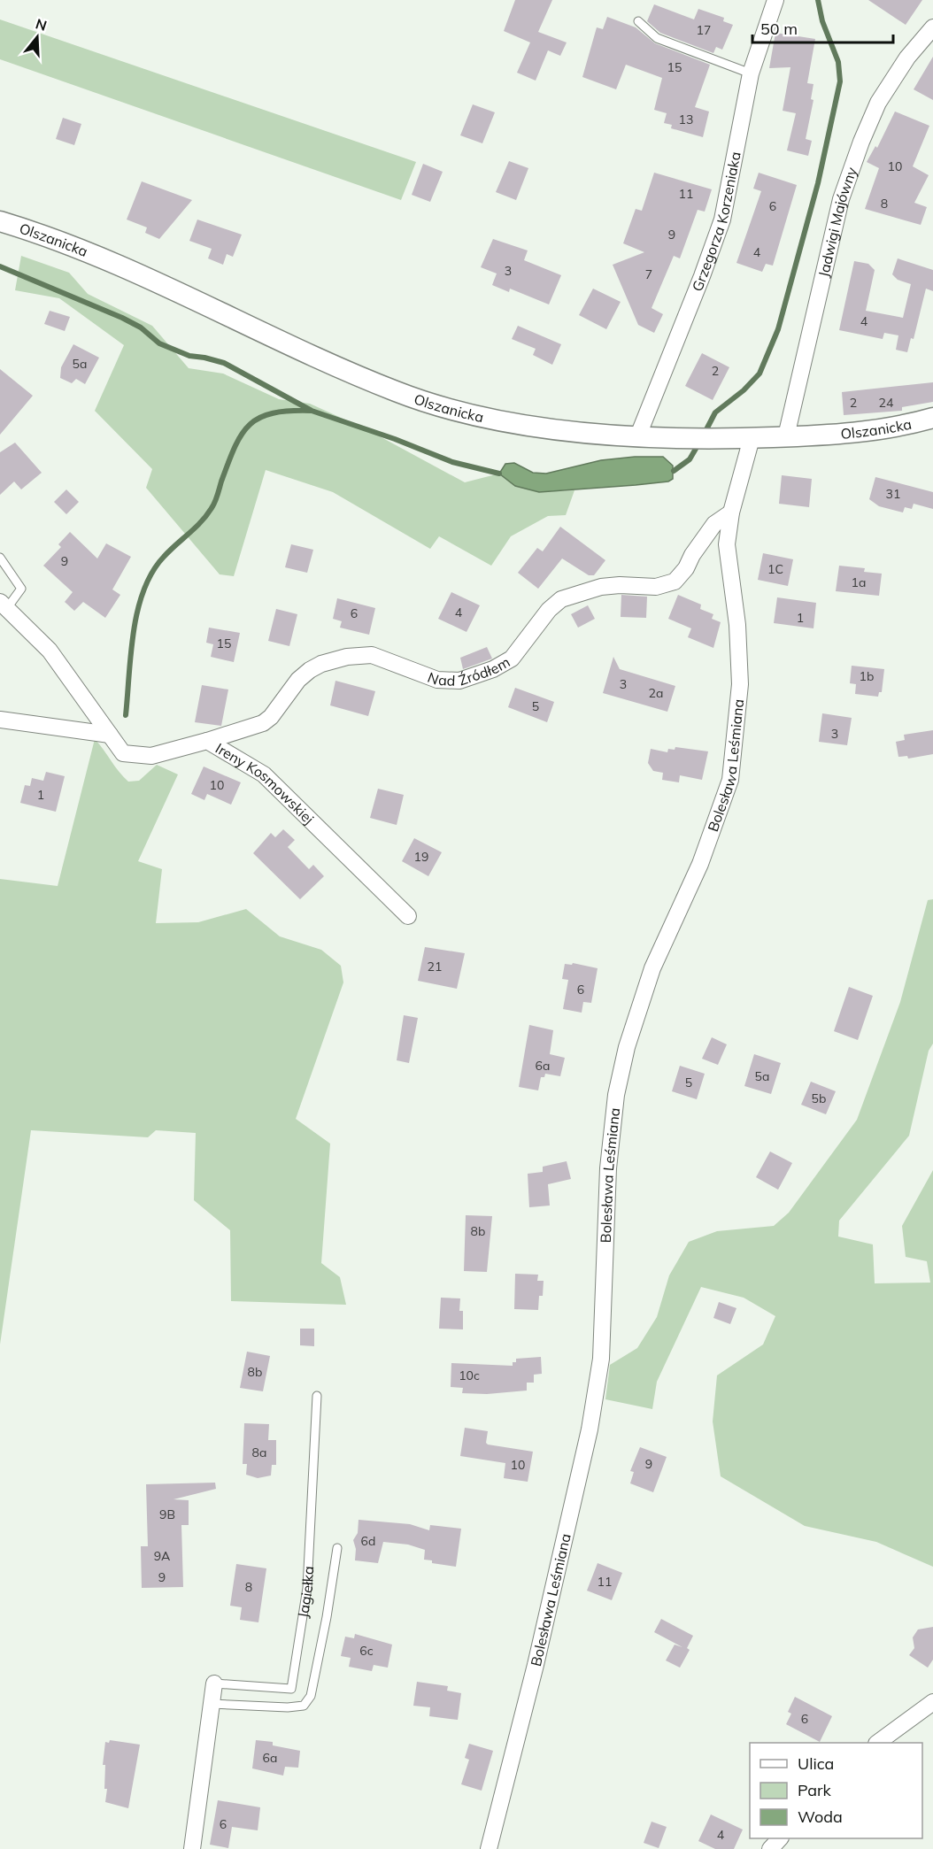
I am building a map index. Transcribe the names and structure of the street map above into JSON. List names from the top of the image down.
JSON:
{
  "streets": {
    "street": [
      "Grzegorza Korzeniaka",
      "Jadwigi Majówny",
      "Olszanicka",
      "Nad Źródłem",
      "Bolesława Leśmiana",
      "Ireny Kosmowskiej",
      "Jagiełka"
    ]
  },
  "crossings": [
    ["Grzegorza Korzeniaka", "Olszanicka"],
    ["Jadwigi Majówny", "Olszanicka"],
    ["Olszanicka", "Bolesława Leśmiana"],
    ["Nad Źródłem", "Bolesława Leśmiana"],
    ["Nad Źródłem", "Ireny Kosmowskiej"]
  ],
  "house_numbers": [
    "17",
    "15",
    "13",
    "10",
    "11",
    "8",
    "6",
    "9",
    "4",
    "3",
    "7",
    "4",
    "5a",
    "2",
    "2",
    "24",
    "31",
    "9",
    "1C",
    "1a",
    "4",
    "6",
    "1",
    "15",
    "1b",
    "3",
    "2a",
    "5",
    "3",
    "10",
    "1",
    "19",
    "21",
    "6",
    "6a",
    "5a",
    "5",
    "5b",
    "8b",
    "8b",
    "10c",
    "8a",
    "9",
    "10",
    "9B",
    "6d",
    "9A",
    "9",
    "11",
    "8",
    "6c",
    "6",
    "6a",
    "6",
    "4"
  ],
  "legend": ["Ulica", "Park", "Woda"],
  "scale_bar": "50 m",
  "north": "top"
}
